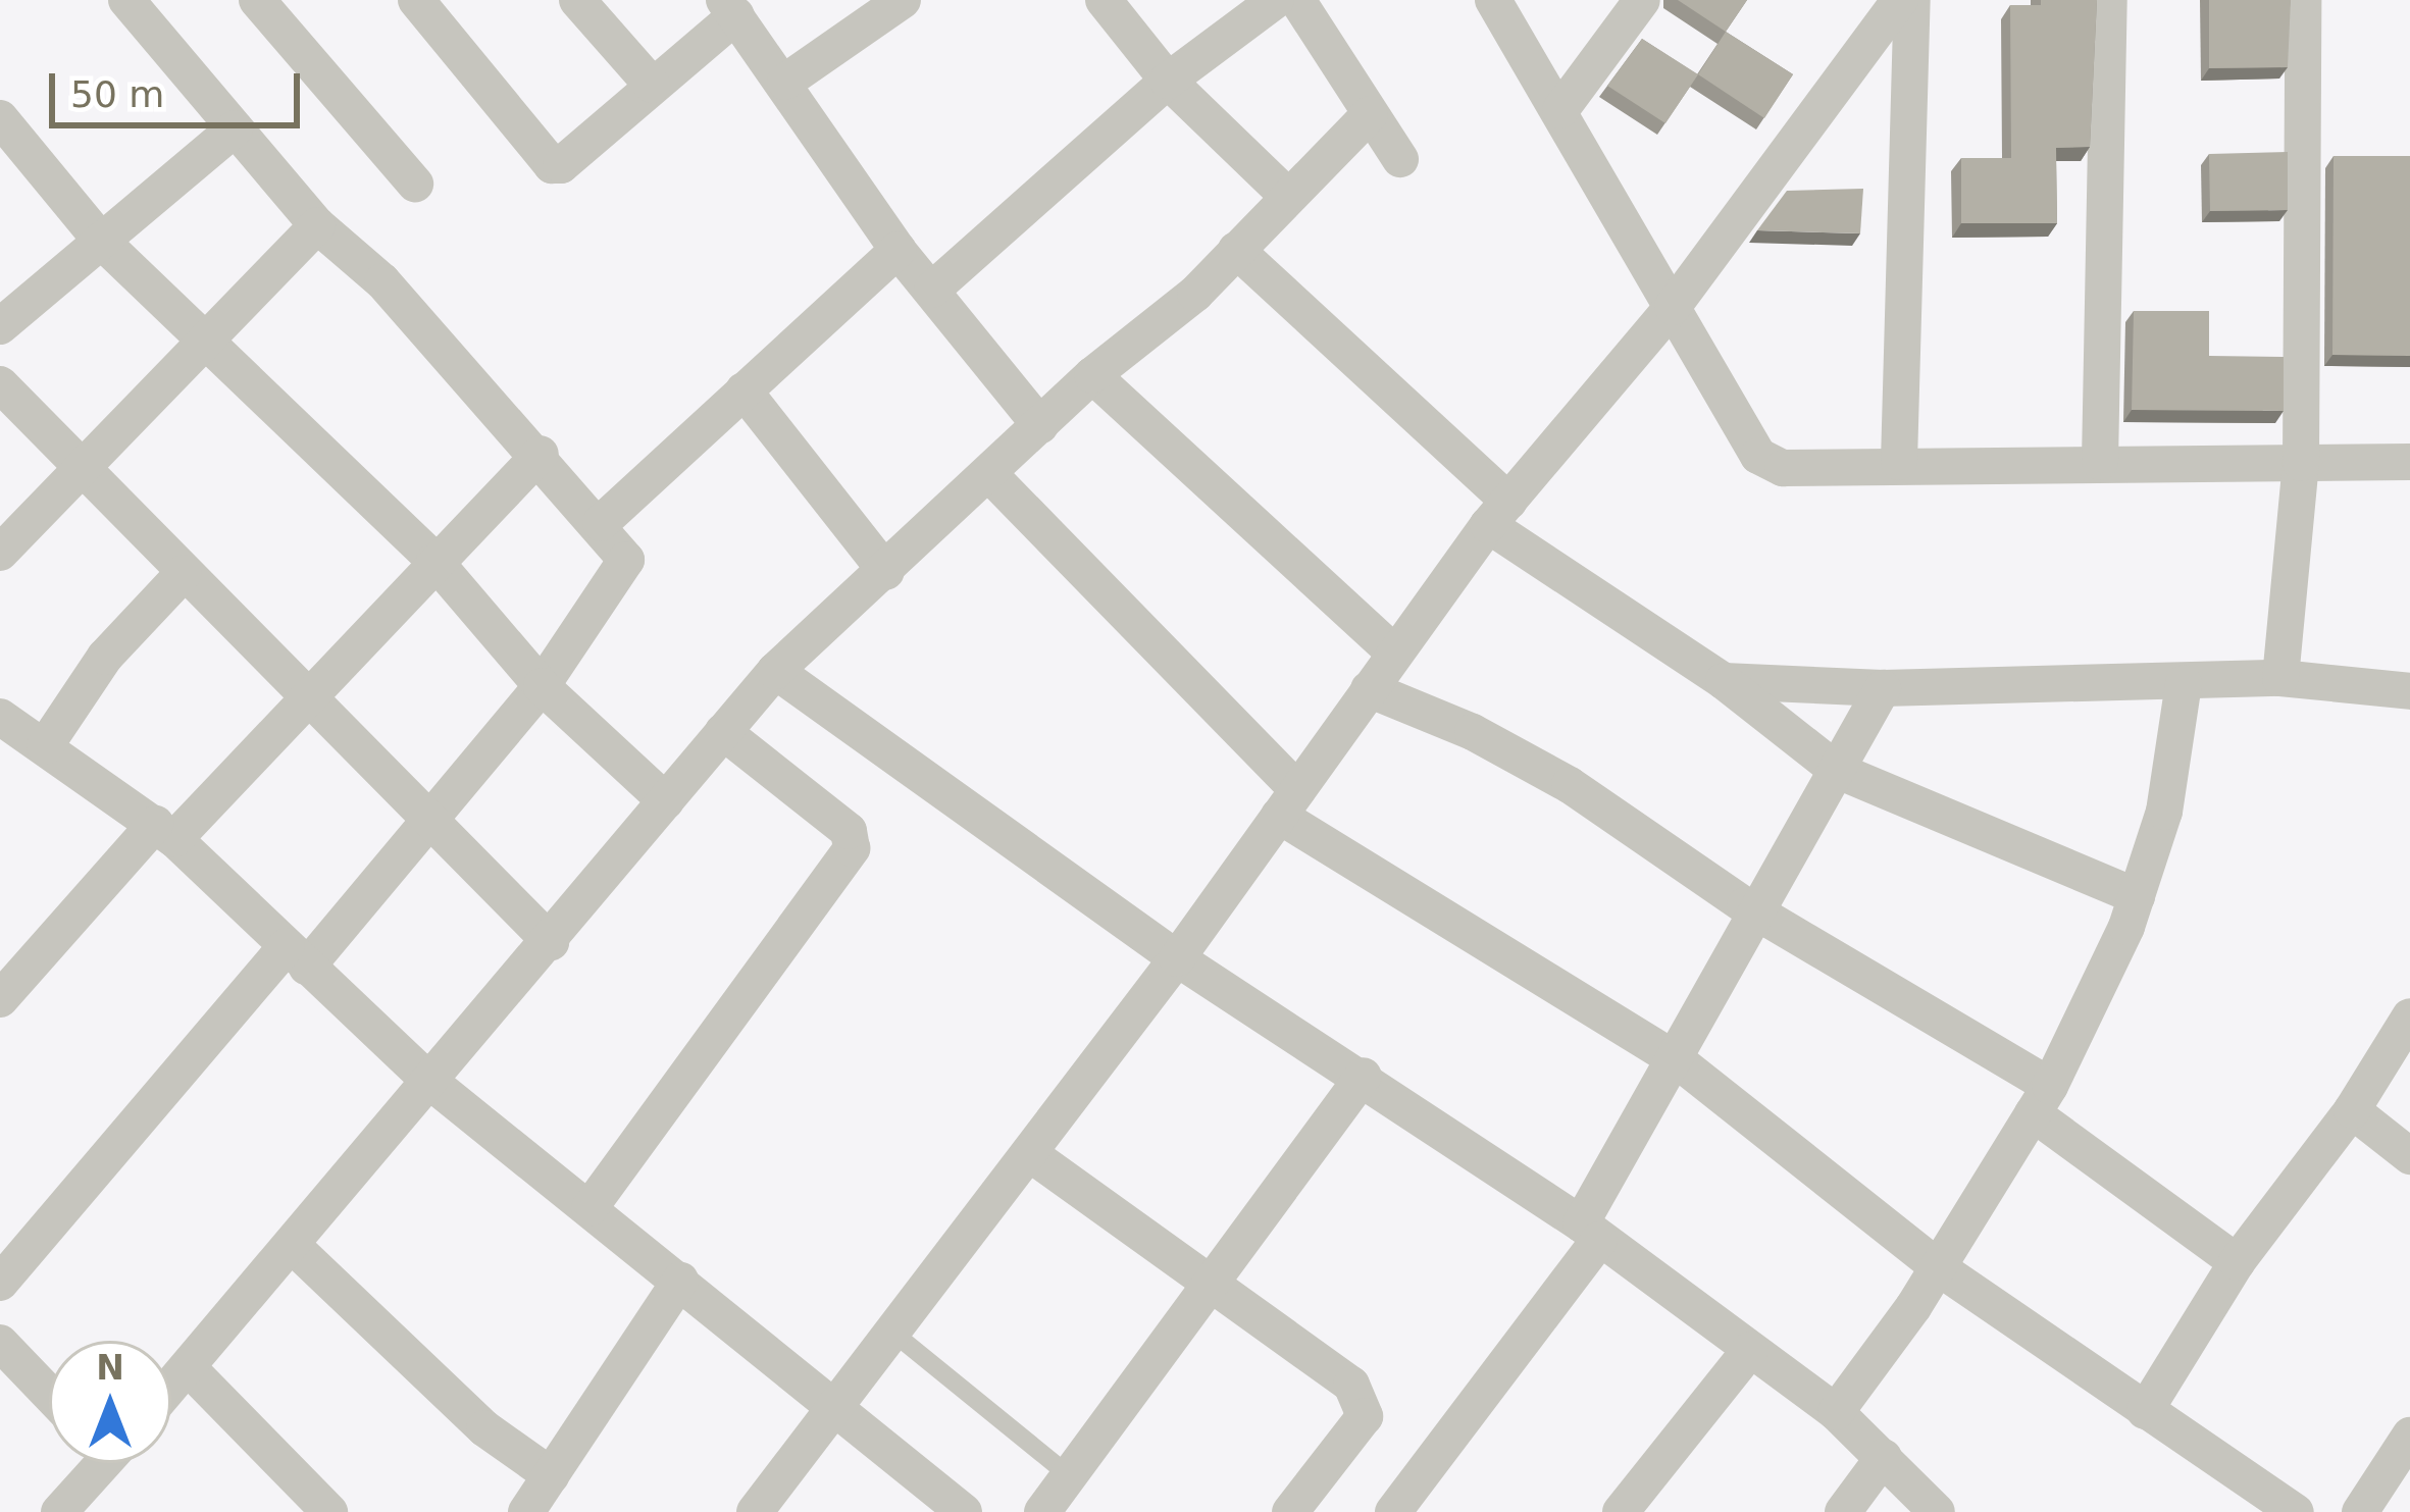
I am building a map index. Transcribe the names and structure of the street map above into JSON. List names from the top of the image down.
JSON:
{
  "scale_bar": "50 m",
  "north": "top"
}
